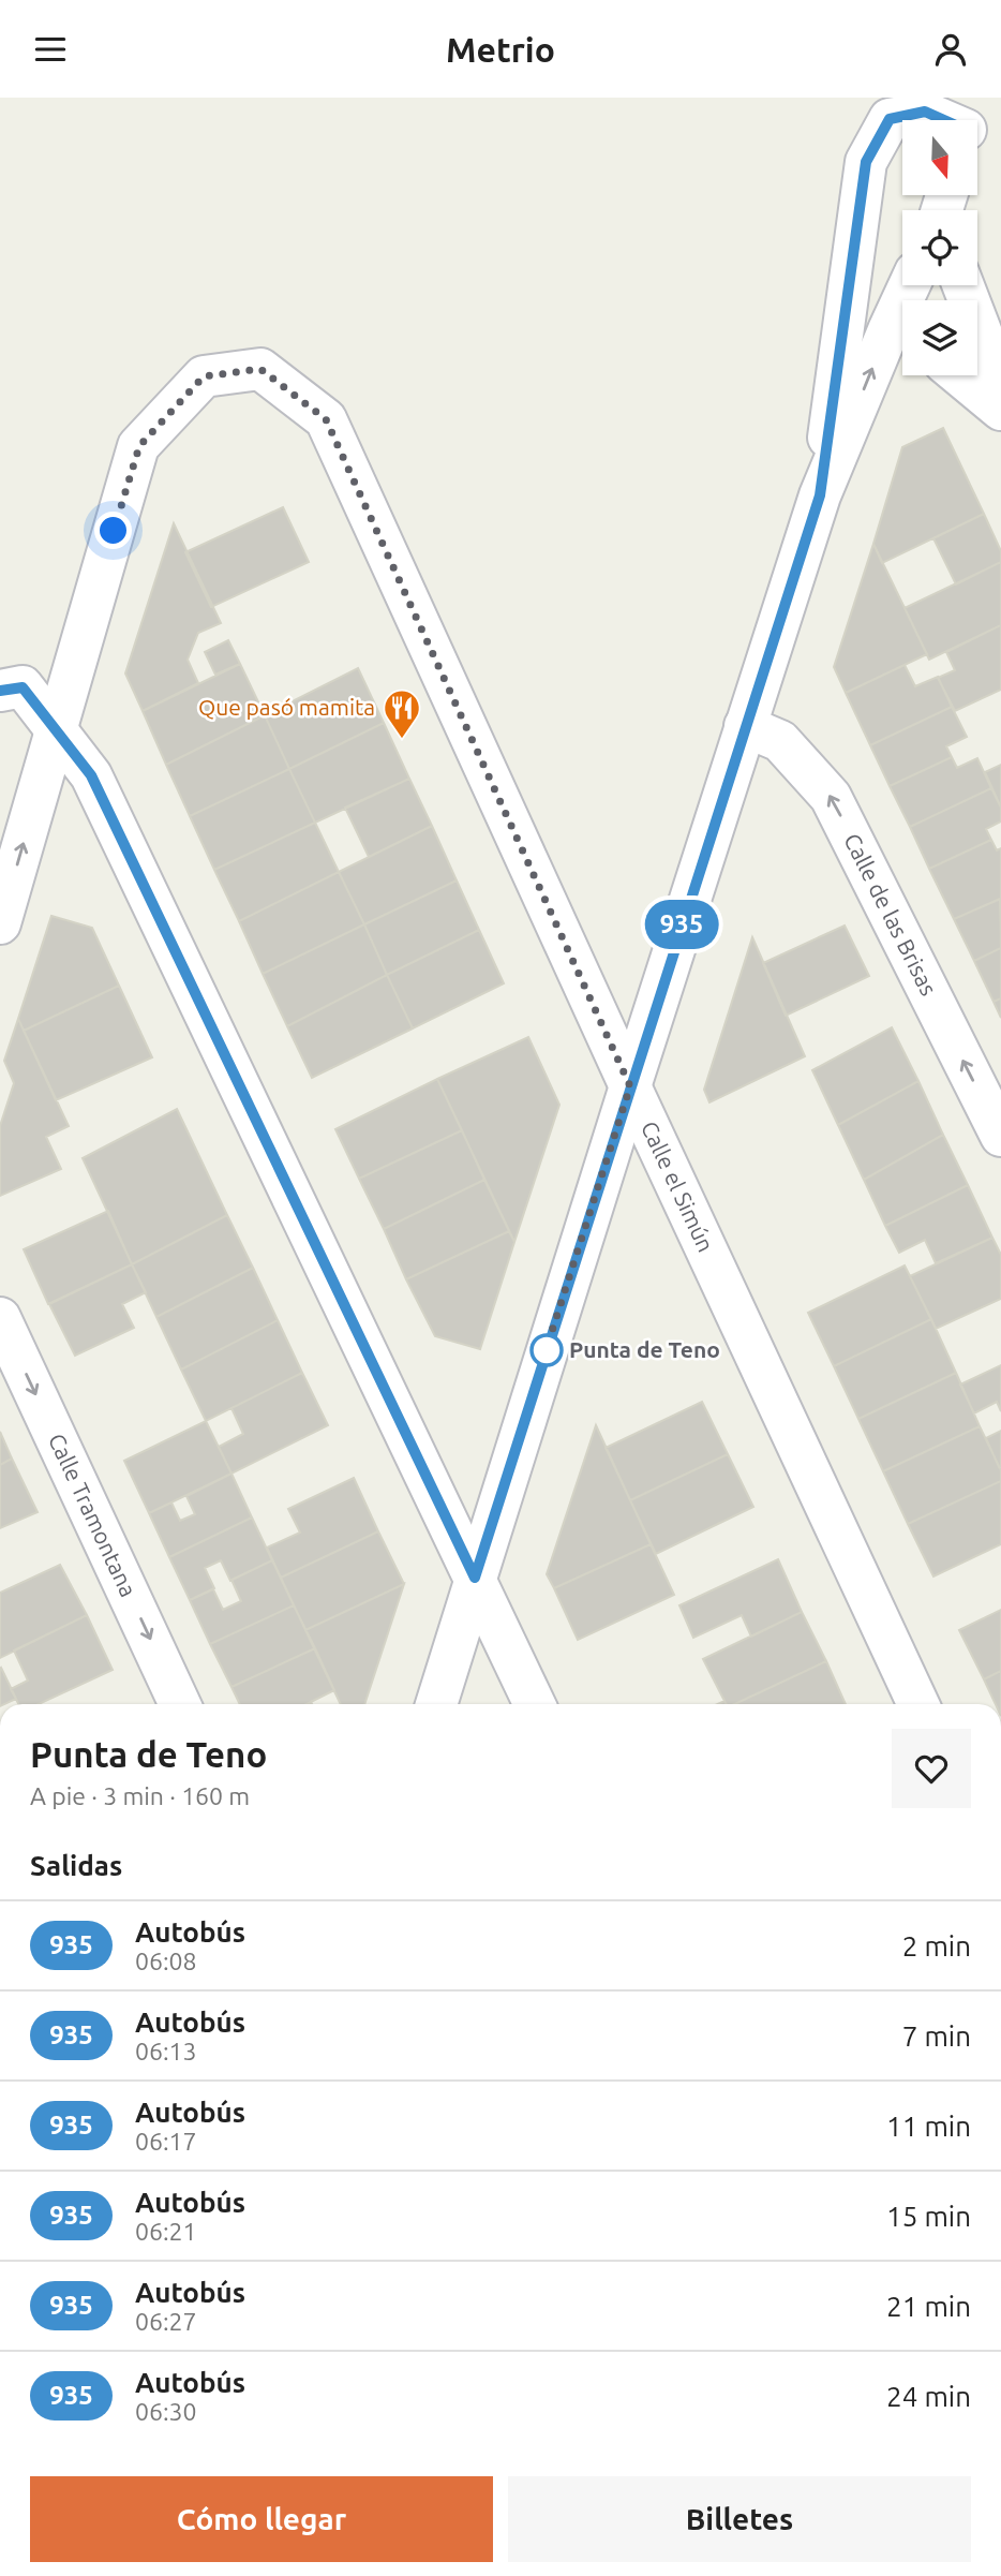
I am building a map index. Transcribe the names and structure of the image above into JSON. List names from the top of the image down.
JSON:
{
  "streets": {
    "street": ["Calle de las Brisas", "Calle el Simún", "Calle Tramontana"]
  },
  "one_way": ["Calle de las Brisas"],
  "places": {
    "restaurant": ["Que pasó mamita"],
    "other": ["Punta de Teno"]
  },
  "lines": ["bus line 935"],
  "north": "bottom",
  "page": {
    "header": "Metrio",
    "on_map": "935",
    "heading": [
      ["Punta de Teno", "A pie · 3 min · 160 m"],
      "Salidas"
    ],
    "list": [
      {
        "mark": "935",
        "name": "Autobús",
        "note": "06:08",
        "value": "2 min"
      },
      {
        "mark": "935",
        "name": "Autobús",
        "note": "06:13",
        "value": "7 min"
      },
      {
        "mark": "935",
        "name": "Autobús",
        "note": "06:17",
        "value": "11 min"
      },
      {
        "mark": "935",
        "name": "Autobús",
        "note": "06:21",
        "value": "15 min"
      },
      {
        "mark": "935",
        "name": "Autobús",
        "note": "06:27",
        "value": "21 min"
      },
      {
        "mark": "935",
        "name": "Autobús",
        "note": "06:30",
        "value": "24 min"
      }
    ],
    "buttons": ["Cómo llegar", "Billetes"]
  }
}
